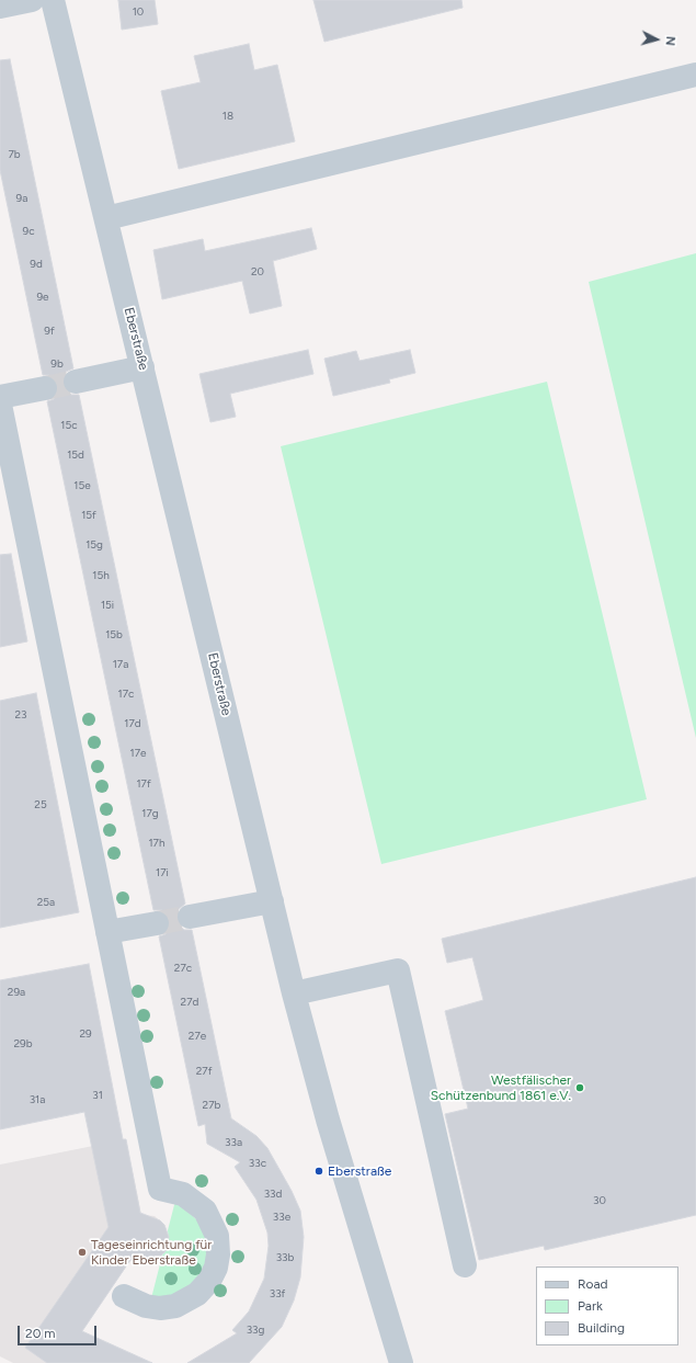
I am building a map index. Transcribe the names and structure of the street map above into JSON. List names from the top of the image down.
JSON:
{
  "streets": {
    "street": ["Eberstraße"]
  },
  "places": ["Westfälischer Schützenbund 1861 e.V.", "Eberstraße", "Tageseinrichtung für Kinder Eberstraße"],
  "house_numbers": [
    "10",
    "18",
    "7b",
    "9a",
    "9c",
    "9d",
    "20",
    "9e",
    "9f",
    "9b",
    "15c",
    "15d",
    "15e",
    "15f",
    "15g",
    "15h",
    "15i",
    "15b",
    "17a",
    "17c",
    "23",
    "17d",
    "17e",
    "17f",
    "25",
    "17g",
    "17h",
    "17i",
    "25a",
    "27c",
    "29a",
    "27d",
    "29",
    "27e",
    "29b",
    "27f",
    "31",
    "31a",
    "27b",
    "33a",
    "33c",
    "33d",
    "30",
    "33e",
    "33b",
    "33f",
    "33g"
  ],
  "legend": ["Road", "Park", "Building"],
  "scale_bar": "20 m",
  "north": "right"
}
